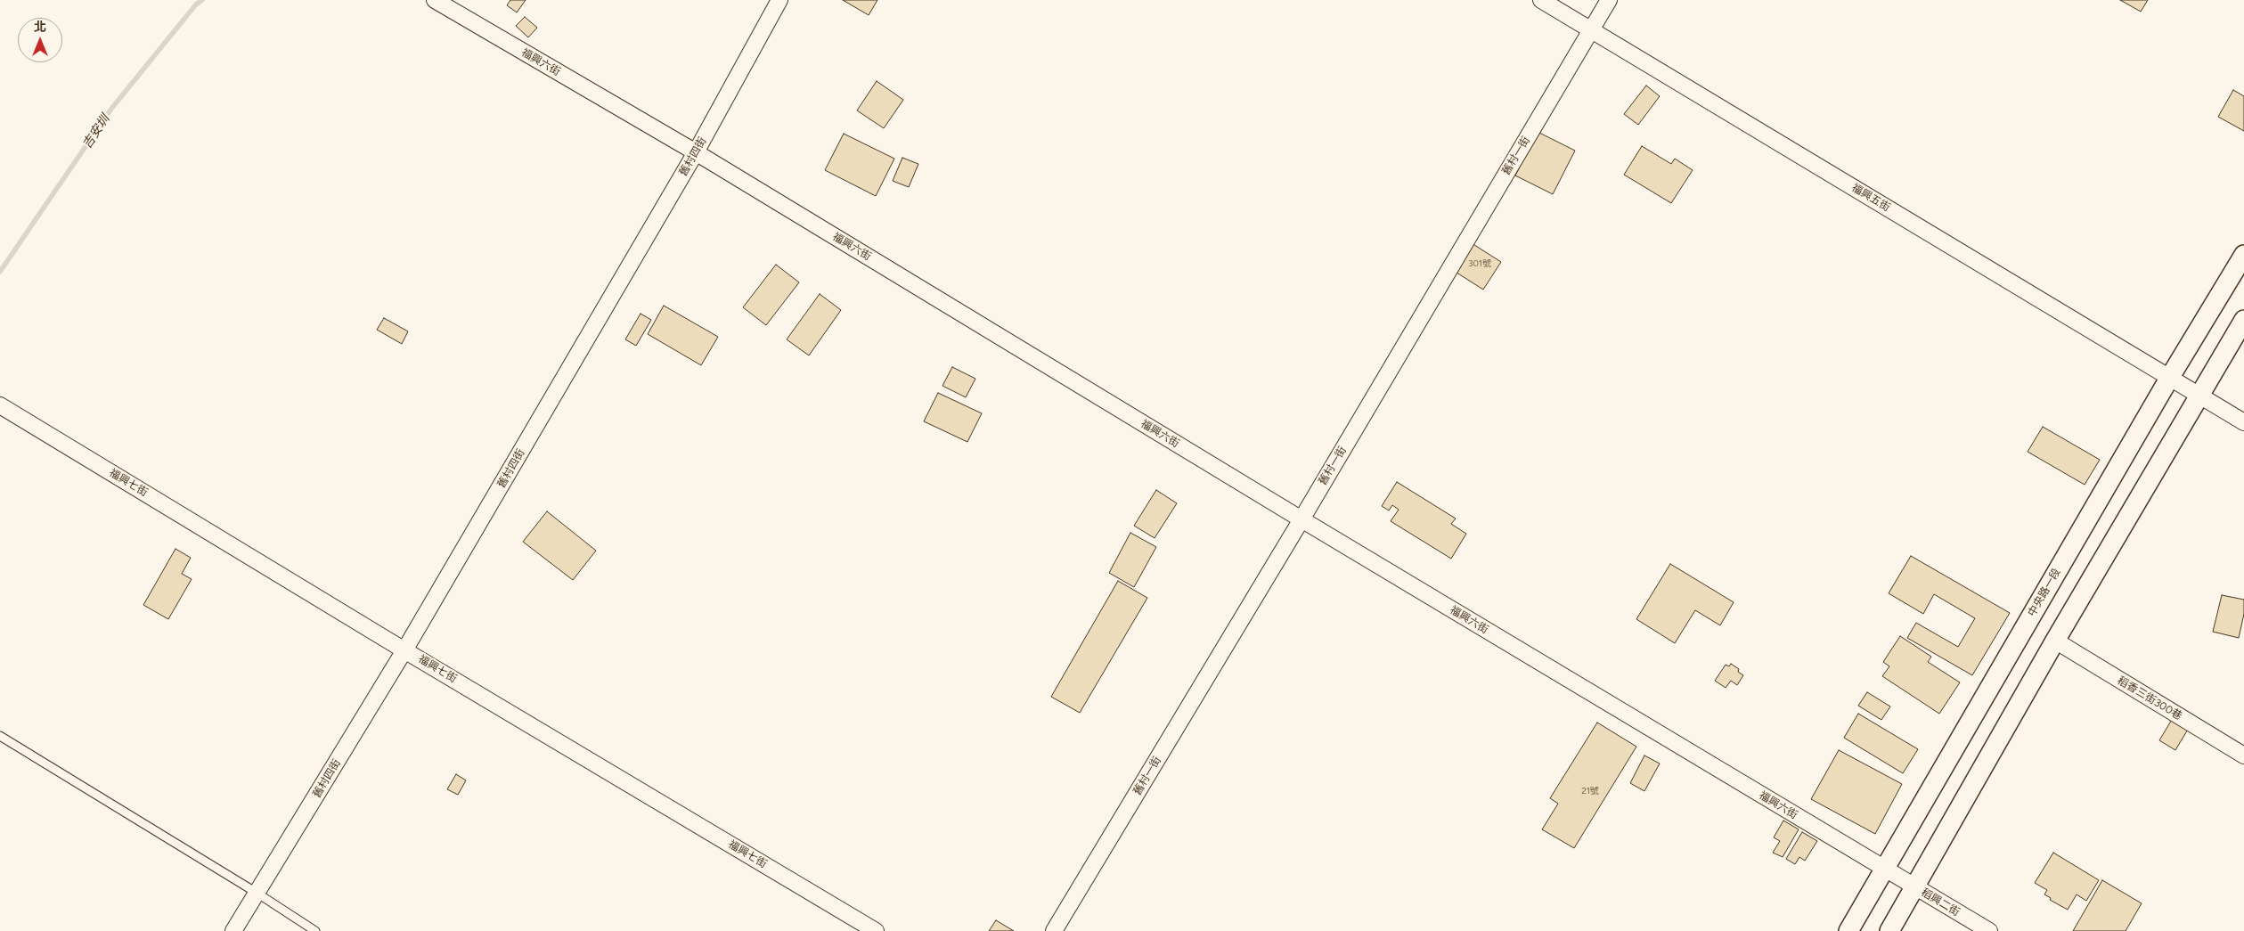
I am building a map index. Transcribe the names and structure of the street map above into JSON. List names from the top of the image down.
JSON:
{
  "streets": {
    "street": [
      "福興六街",
      "舊村一街",
      "舊村四街",
      "福興五街",
      "福興七街",
      "中央路一段",
      "稻香三街300巷",
      "稻興二街"
    ]
  },
  "crossings": [
    ["福興六街", "舊村一街"],
    ["福興六街", "舊村四街"],
    ["福興六街", "中央路一段"],
    ["福興六街", "稻興二街"],
    ["舊村一街", "福興五街"],
    ["舊村四街", "福興七街"],
    ["福興五街", "中央路一段"]
  ],
  "water": ["吉安圳"],
  "house_numbers": ["301號", "21號"],
  "north": "top"
}
